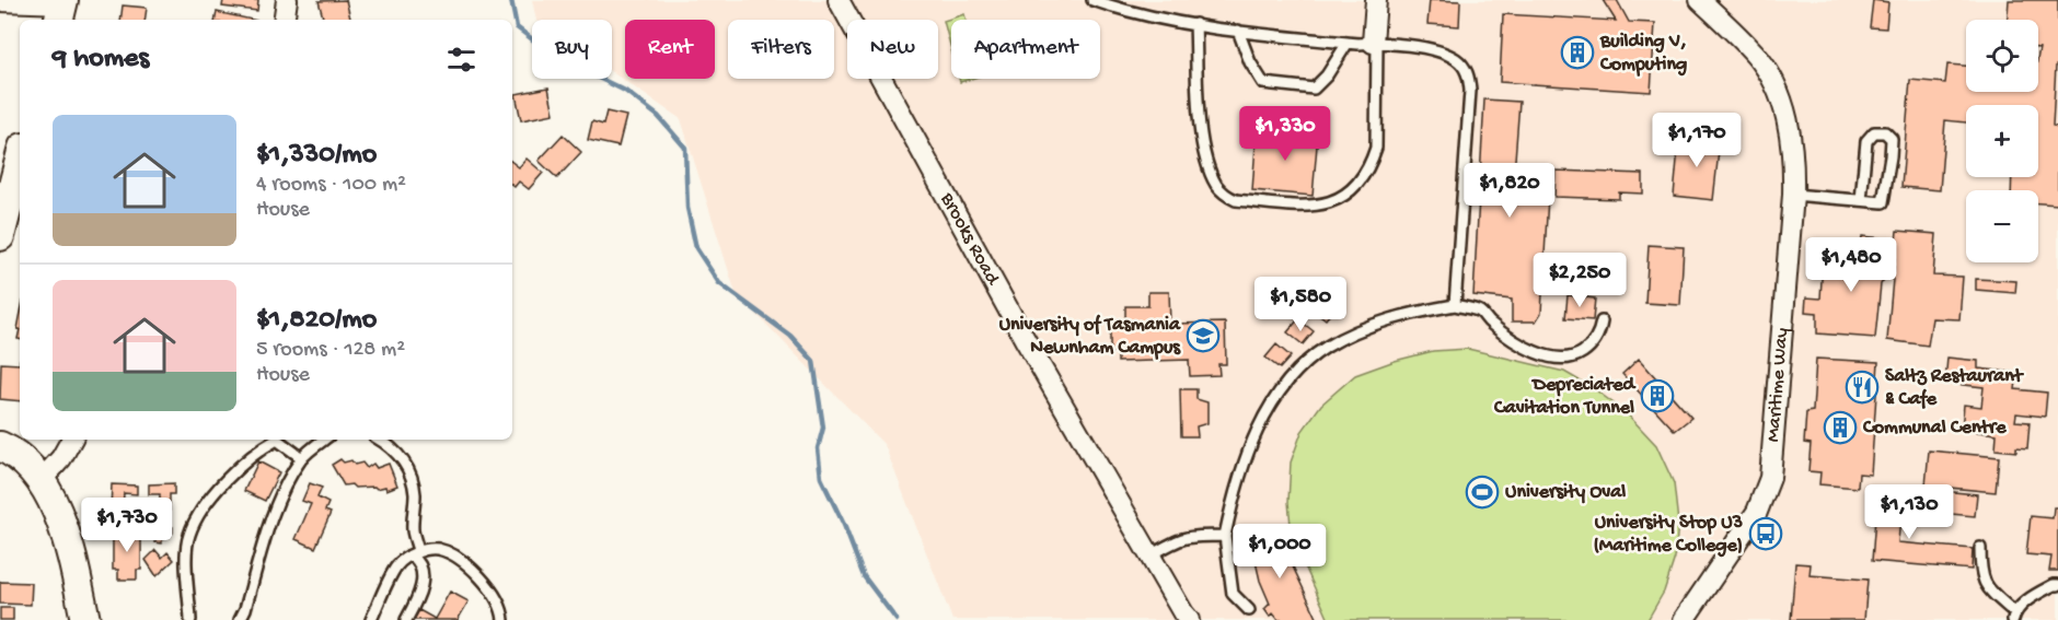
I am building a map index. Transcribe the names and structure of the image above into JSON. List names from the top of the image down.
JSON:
{
  "streets": {
    "street": ["Brooks Road", "Maritime Way"]
  },
  "places": {
    "building": ["Building V, Computing", "Depreciated Cavitation Tunnel", "Communal Centre"],
    "school or university": ["University of Tasmania Newnham Campus"],
    "restaurant": ["Saltz Restaurant & Cafe"],
    "sports": ["University Oval"],
    "bus stop": ["University Stop U3 (Maritime College)"]
  },
  "page": {
    "map_buttons": ["+", "−"],
    "chip": [
      "Buy",
      "Rent",
      "Filters",
      "New",
      "Apartment"
    ],
    "heading": "9 homes",
    "list": [
      {
        "name": "$1,330/mo",
        "note": "4 rooms · 100 m² · House"
      },
      {
        "name": "$1,820/mo",
        "note": "5 rooms · 128 m² · House"
      }
    ],
    "price": [
      "$1,330",
      "$1,170",
      "$1,820",
      "$1,480",
      "$2,250",
      "$1,580",
      "$1,130",
      "$1,730",
      "$1,000"
    ]
  }
}
